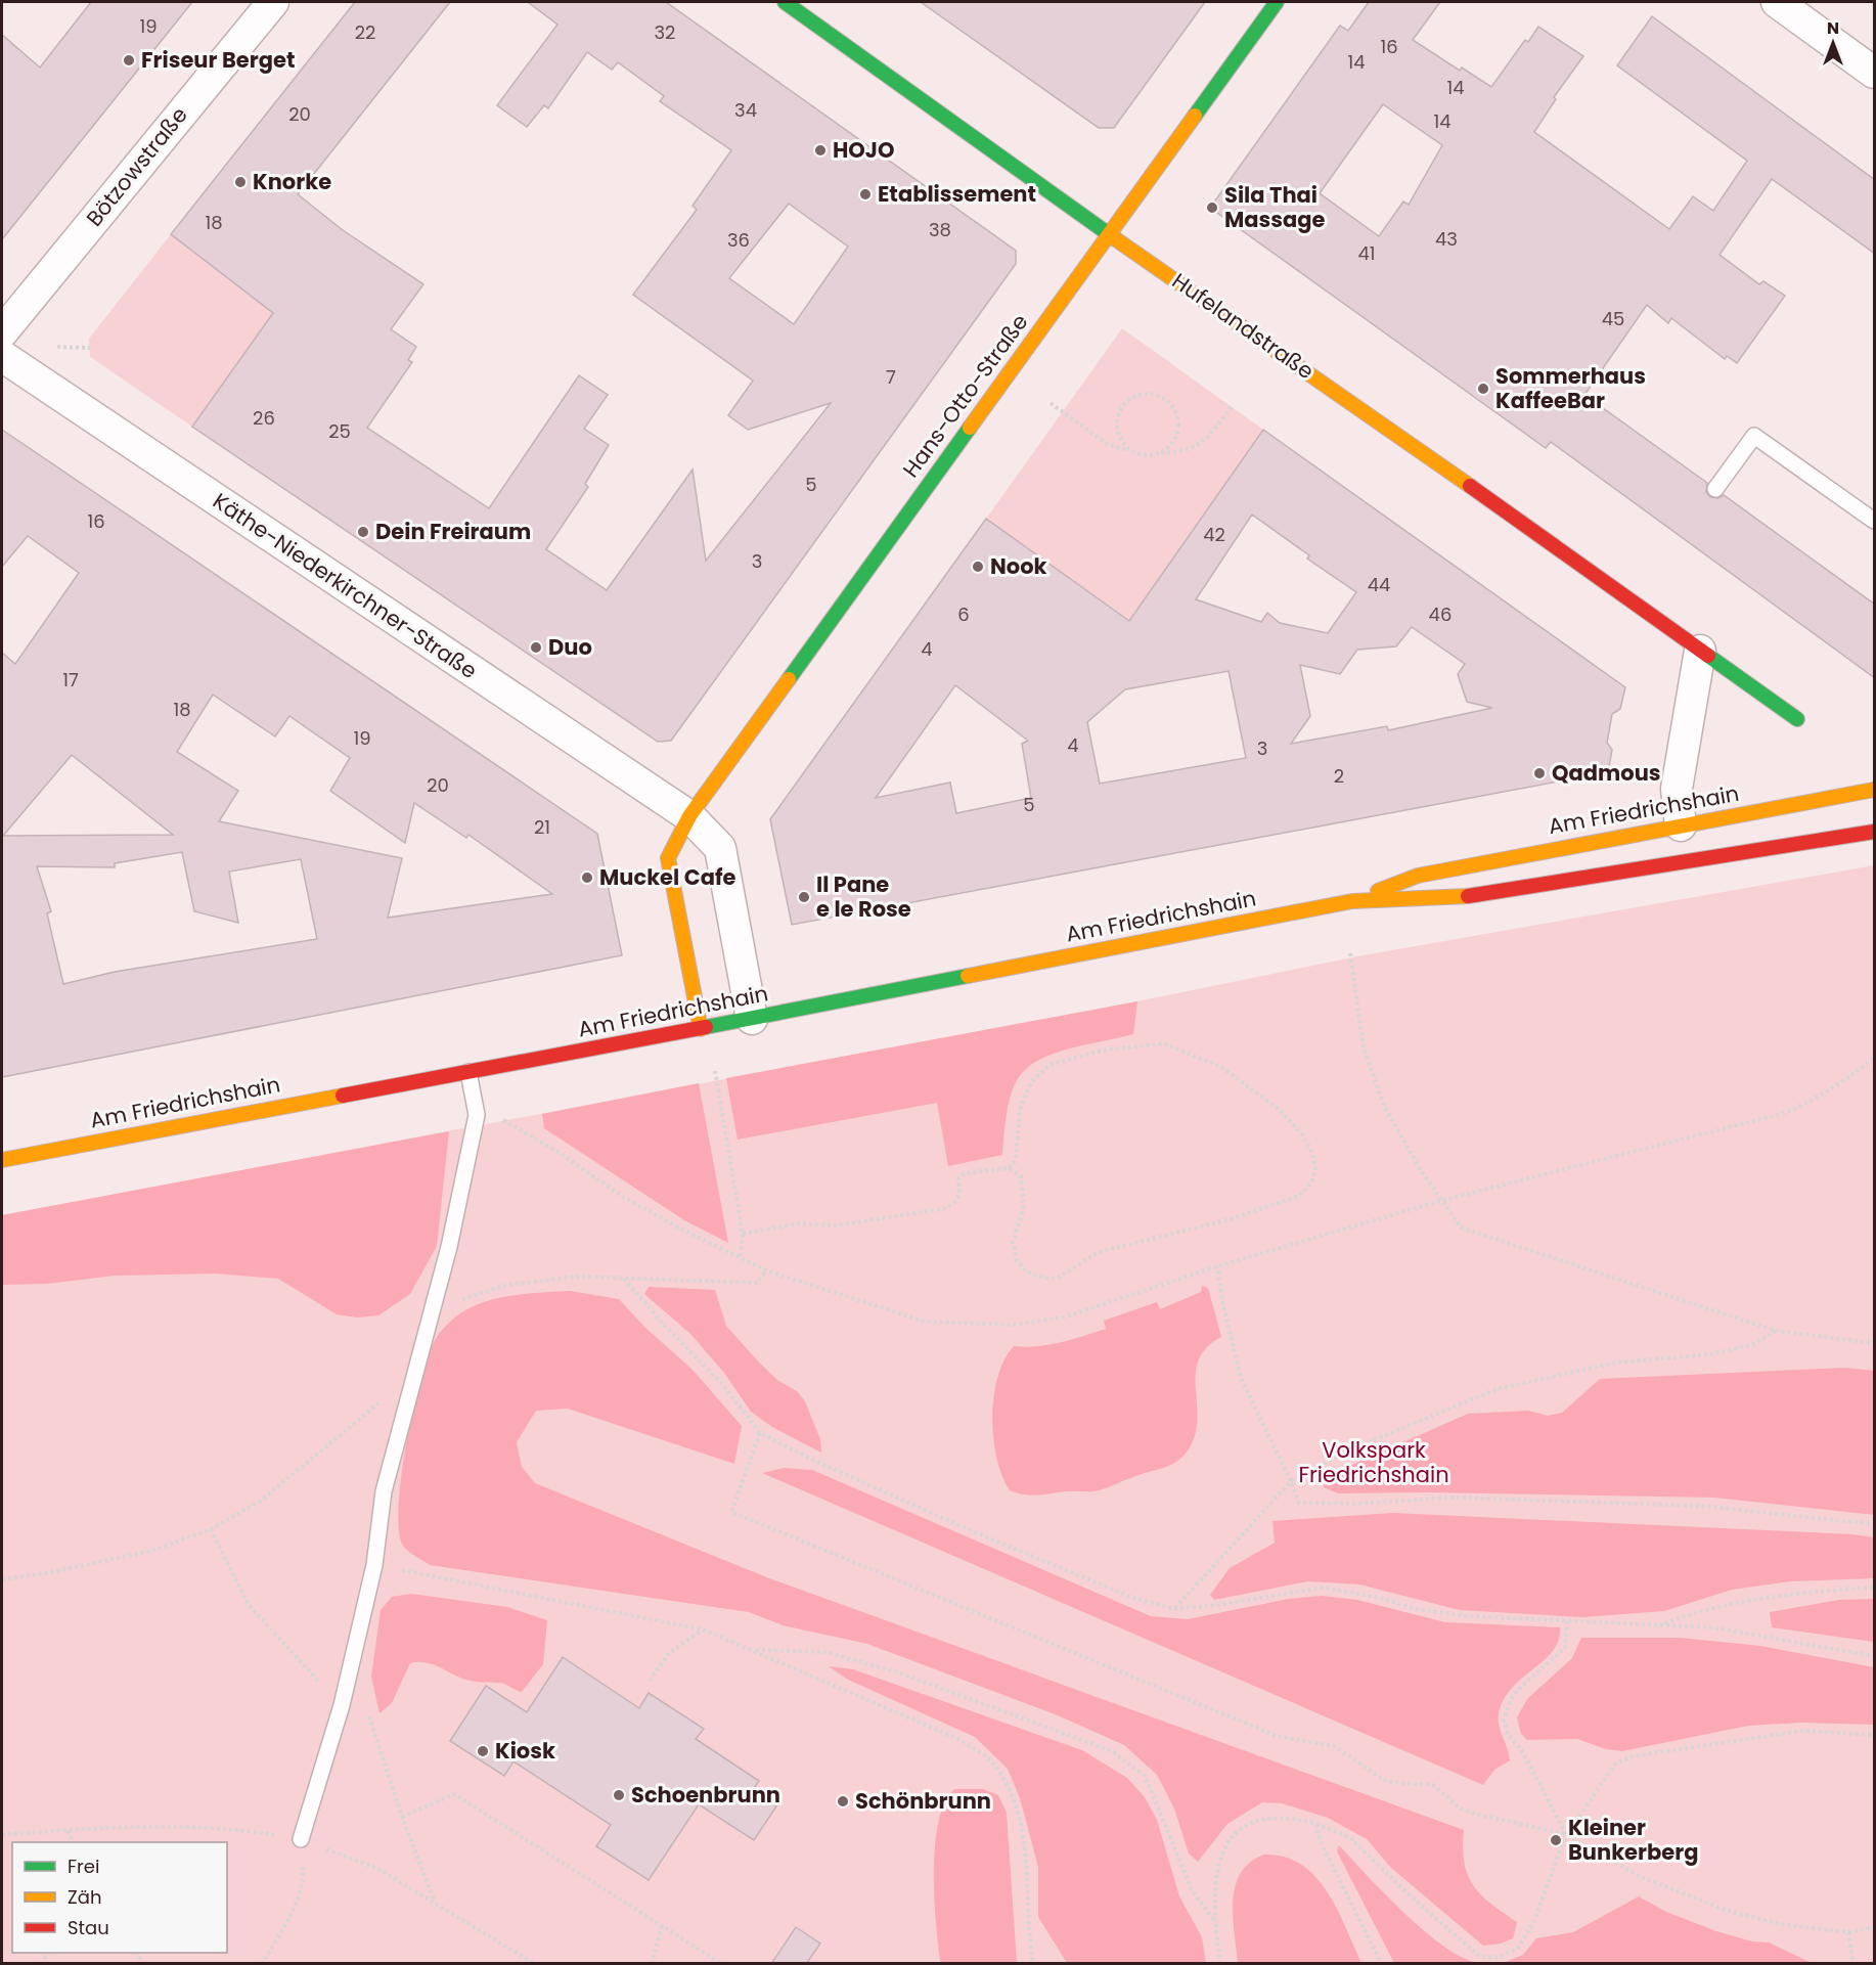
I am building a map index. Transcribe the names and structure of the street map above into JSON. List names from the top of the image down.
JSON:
{
  "streets": {
    "street": [
      "Bötzowstraße",
      "Hufelandstraße",
      "Hans-Otto-Straße",
      "Käthe-Niederkirchner-Straße",
      "Am Friedrichshain"
    ]
  },
  "crossings": [
    ["Hufelandstraße", "Hans-Otto-Straße"],
    ["Hans-Otto-Straße", "Käthe-Niederkirchner-Straße"],
    ["Käthe-Niederkirchner-Straße", "Am Friedrichshain"]
  ],
  "parks": ["Volkspark Friedrichshain"],
  "places": [
    "Friseur Berget",
    "HOJO",
    "Knorke",
    "Etablissement",
    "Sila Thai Massage",
    "Sommerhaus KaffeeBar",
    "Dein Freiraum",
    "Nook",
    "Duo",
    "Qadmous",
    "Muckel Cafe",
    "Il Pane e le Rose",
    "Kiosk",
    "Schoenbrunn",
    "Schönbrunn",
    "Kleiner Bunkerberg"
  ],
  "house_numbers": [
    "19",
    "22",
    "32",
    "16",
    "14",
    "14",
    "34",
    "20",
    "14",
    "18",
    "38",
    "43",
    "36",
    "41",
    "45",
    "7",
    "26",
    "25",
    "5",
    "16",
    "42",
    "3",
    "44",
    "6",
    "46",
    "4",
    "17",
    "18",
    "19",
    "4",
    "3",
    "2",
    "20",
    "5",
    "21"
  ],
  "legend": ["Frei", "Zäh", "Stau"],
  "north": "top"
}
